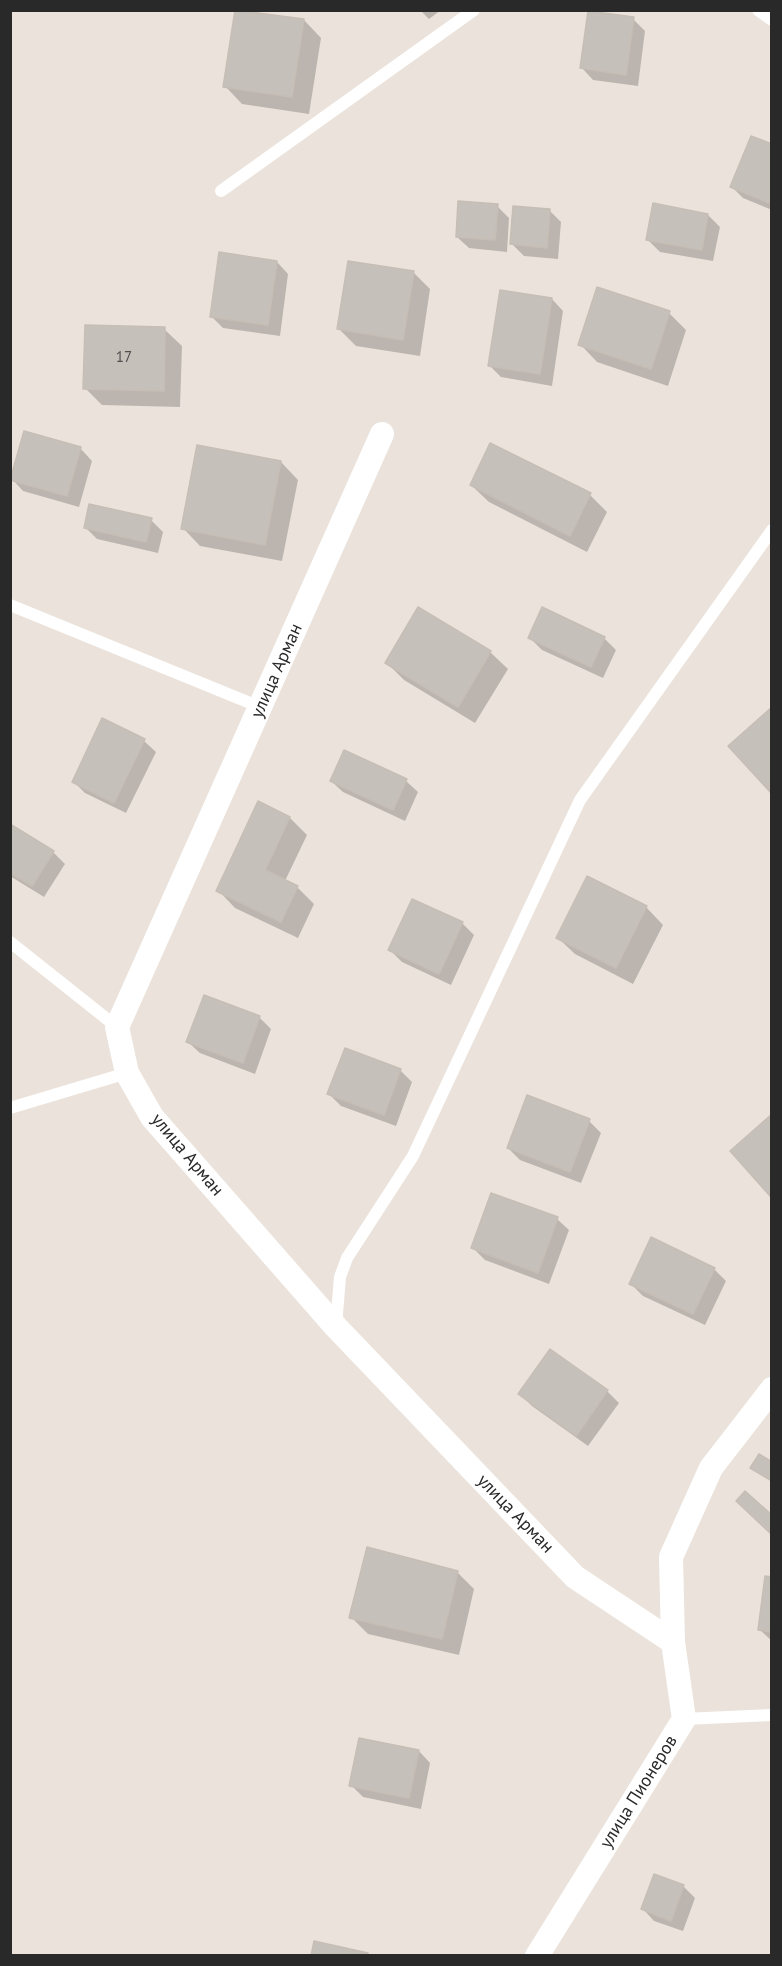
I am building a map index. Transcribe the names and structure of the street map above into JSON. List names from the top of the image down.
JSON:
{
  "streets": {
    "street": ["улица Арман", "улица Пионеров"]
  },
  "crossings": [
    ["улица Арман", "улица Пионеров"]
  ],
  "house_numbers": ["17"]
}
